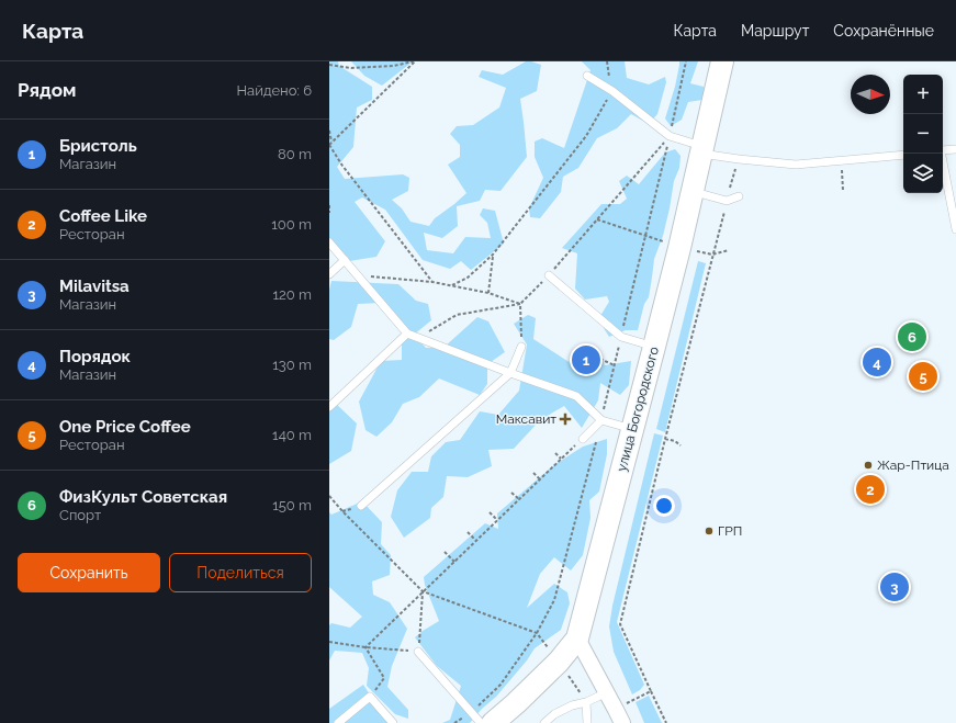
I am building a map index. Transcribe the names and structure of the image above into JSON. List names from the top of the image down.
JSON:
{
  "streets": {
    "street": ["улица Богородского"]
  },
  "places": {
    "health": ["Максавит"],
    "other": ["Жар-Птица", "ГРП"]
  },
  "north": "right",
  "page": {
    "header": "Карта",
    "nav": ["Карта", "Маршрут", "Сохранённые"],
    "heading": ["Рядом", "Найдено: 6"],
    "map_buttons": ["+", "−"],
    "list": [
      {
        "mark": "1",
        "name": "Бристоль",
        "note": "Магазин",
        "value": "80 m"
      },
      {
        "mark": "2",
        "name": "Coffee Like",
        "note": "Ресторан",
        "value": "100 m"
      },
      {
        "mark": "3",
        "name": "Milavitsa",
        "note": "Магазин",
        "value": "120 m"
      },
      {
        "mark": "4",
        "name": "Порядок",
        "note": "Магазин",
        "value": "130 m"
      },
      {
        "mark": "5",
        "name": "One Price Coffee",
        "note": "Ресторан",
        "value": "140 m"
      },
      {
        "mark": "6",
        "name": "ФизКульт Советская",
        "note": "Спорт",
        "value": "150 m"
      }
    ],
    "pins": [
      "6",
      "1",
      "4",
      "5",
      "2",
      "3"
    ],
    "buttons": ["Сохранить", "Поделиться"]
  }
}
